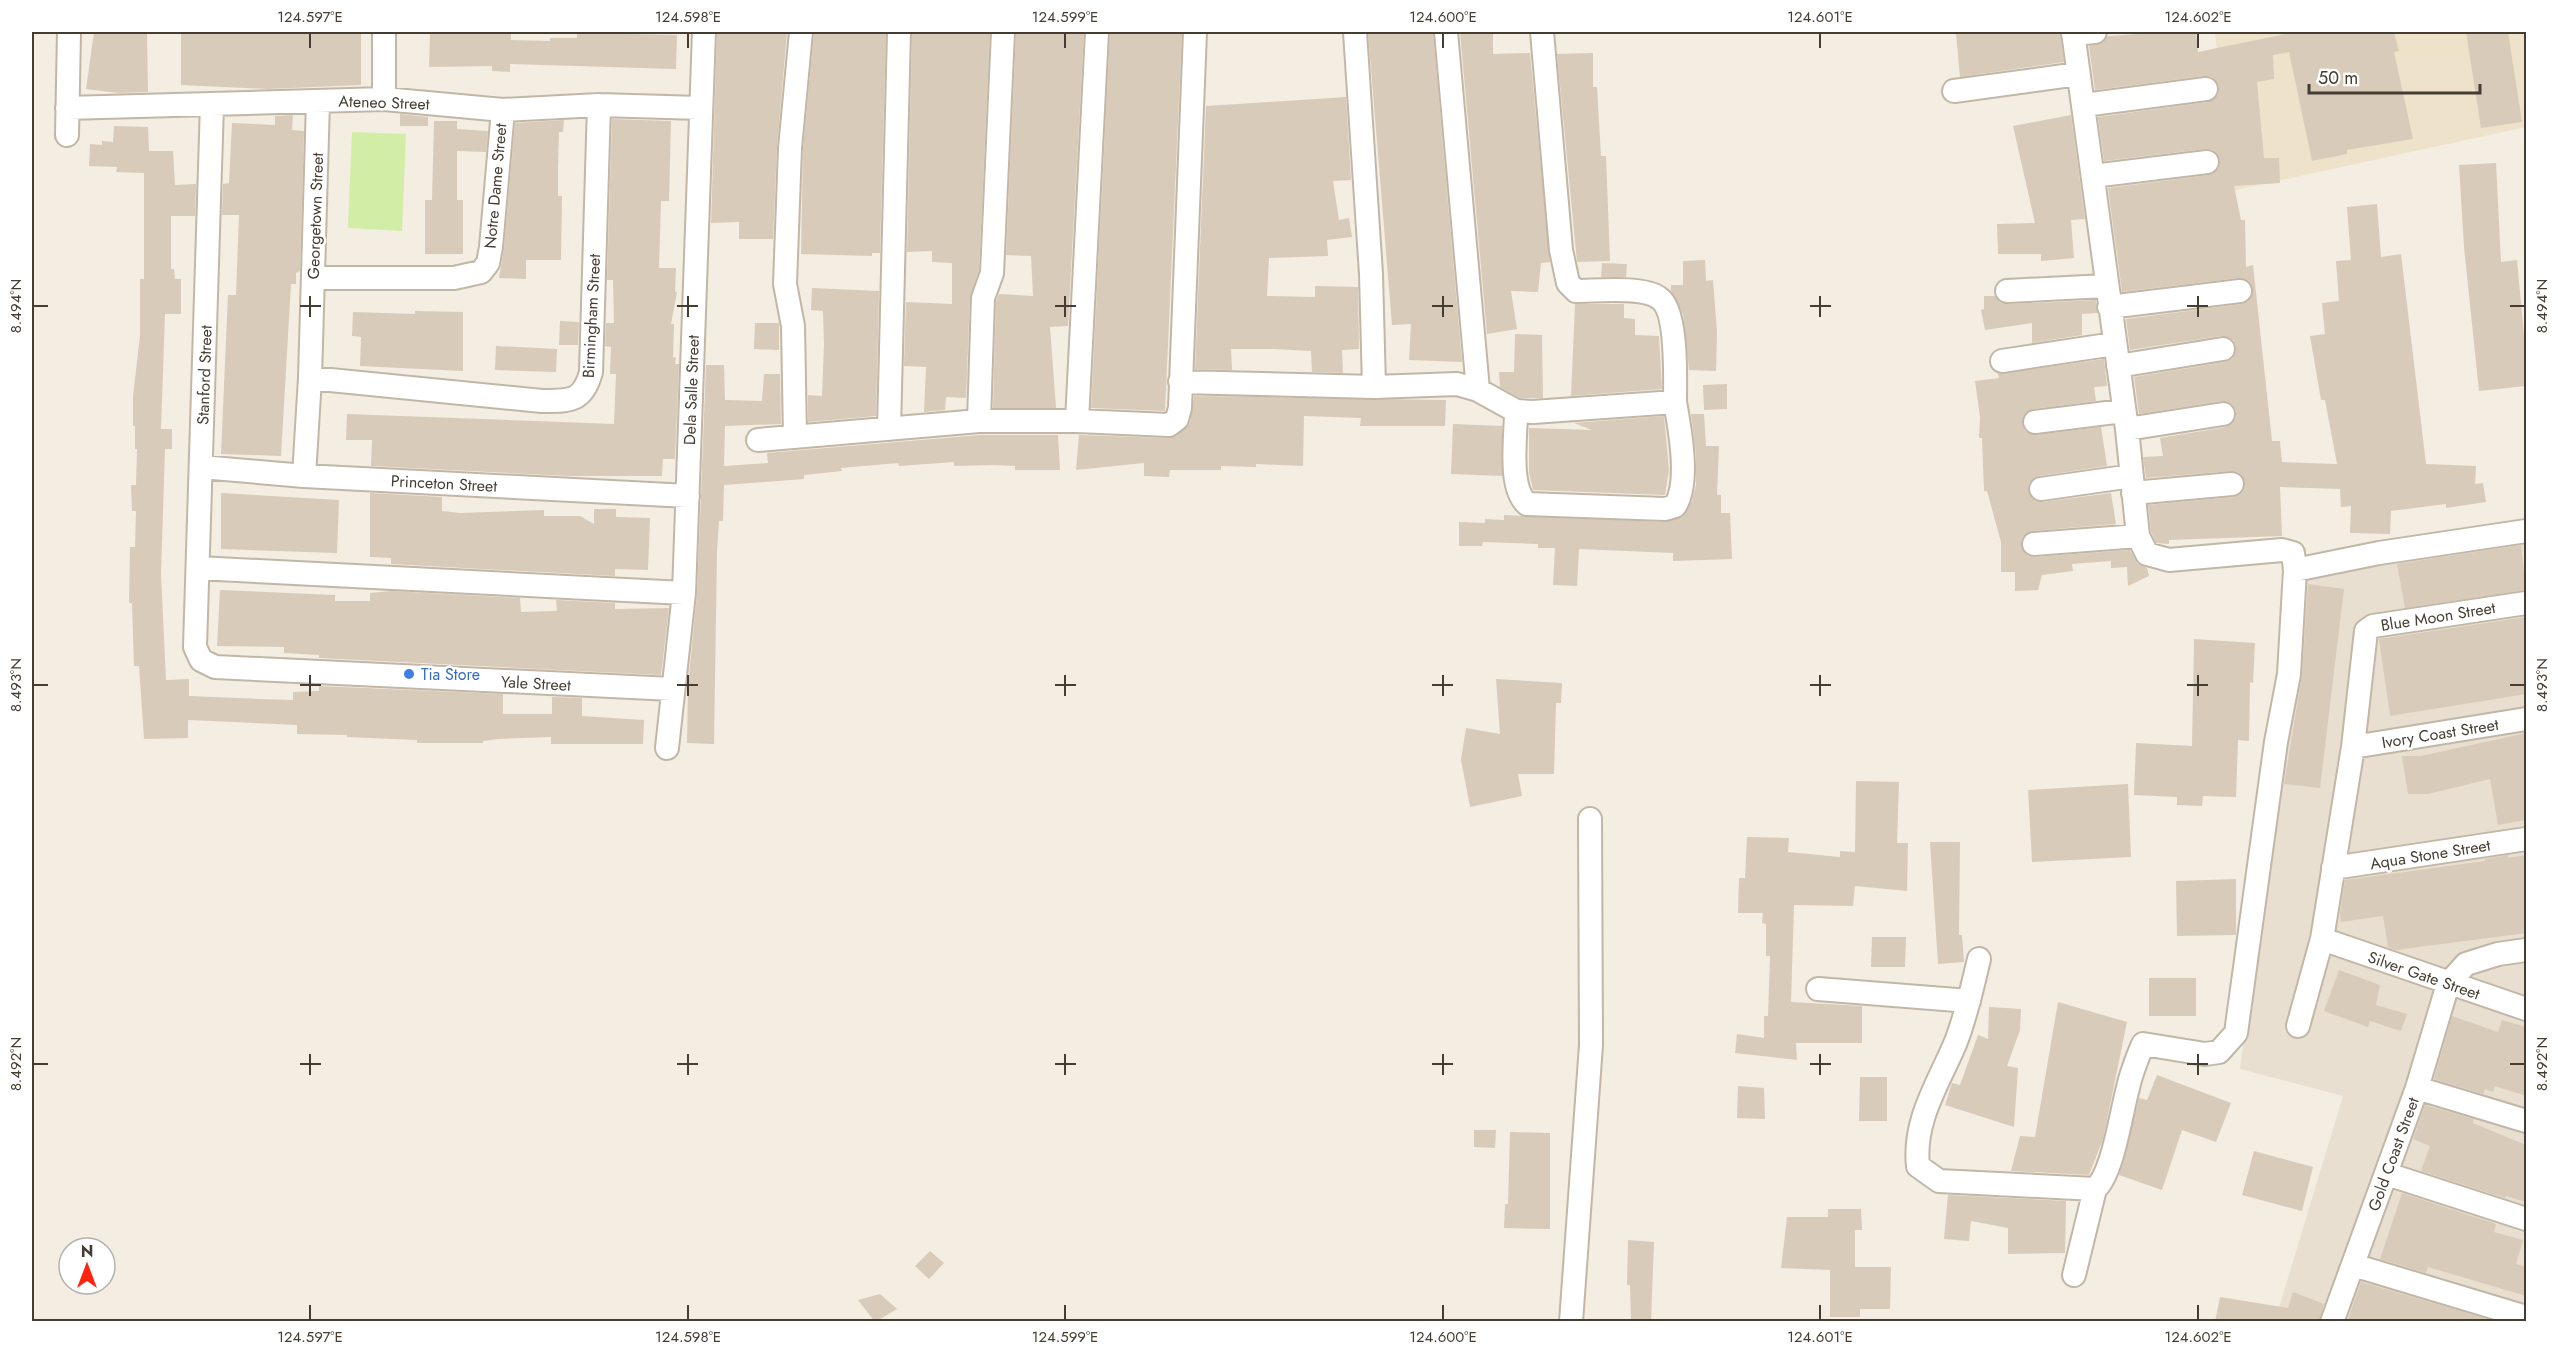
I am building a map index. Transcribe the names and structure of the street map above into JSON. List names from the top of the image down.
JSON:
{
  "streets": {
    "street": [
      "Ateneo Street",
      "Notre Dame Street",
      "Georgetown Street",
      "Birmingham Street",
      "Stanford Street",
      "Dela Salle Street",
      "Princeton Street",
      "Blue Moon Street",
      "Yale Street",
      "Ivory Coast Street",
      "Aqua Stone Street",
      "Silver Gate Street",
      "Gold Coast Street"
    ]
  },
  "crossings": [
    ["Ateneo Street", "Notre Dame Street"],
    ["Ateneo Street", "Georgetown Street"],
    ["Ateneo Street", "Birmingham Street"],
    ["Ateneo Street", "Stanford Street"],
    ["Ateneo Street", "Dela Salle Street"],
    ["Notre Dame Street", "Georgetown Street"],
    ["Georgetown Street", "Birmingham Street"],
    ["Georgetown Street", "Princeton Street"],
    ["Stanford Street", "Princeton Street"],
    ["Stanford Street", "Yale Street"],
    ["Dela Salle Street", "Princeton Street"],
    ["Dela Salle Street", "Yale Street"],
    ["Blue Moon Street", "Ivory Coast Street"],
    ["Silver Gate Street", "Gold Coast Street"]
  ],
  "places": ["Tia Store"],
  "scale_bar": "50 m",
  "north": "top",
  "coordinates": [
    "124.597°E",
    "124.598°E",
    "124.599°E",
    "124.600°E",
    "124.601°E",
    "124.602°E",
    "8.494°N",
    "8.493°N",
    "8.492°N"
  ]
}
